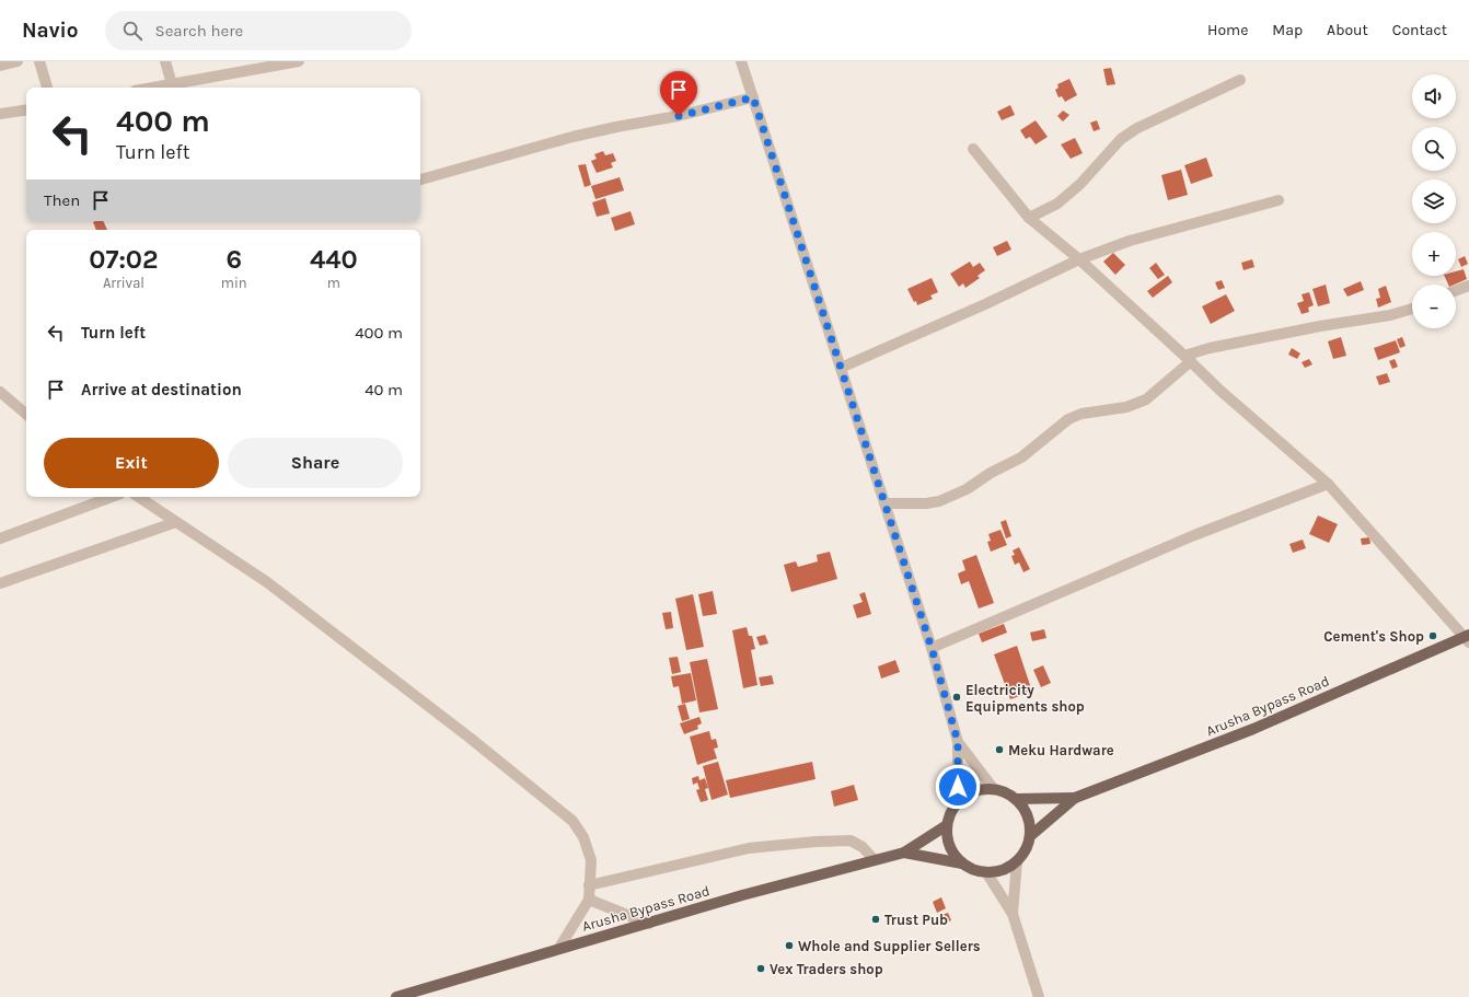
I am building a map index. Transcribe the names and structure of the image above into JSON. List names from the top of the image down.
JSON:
{
  "streets": {
    "main road": ["Arusha Bypass Road"]
  },
  "places": [
    "Cement's Shop",
    "Electricity Equipments shop",
    "Meku Hardware",
    "Trust Pub",
    "Whole and Supplier Sellers",
    "Vex Traders shop"
  ],
  "page": {
    "header": "Navio",
    "search": "Search here",
    "nav": [
      "Home",
      "Map",
      "About",
      "Contact"
    ],
    "map_buttons": ["+", "−"],
    "turn": ["400 m", "Turn left"],
    "then": "Then",
    "eta": [
      "07:02",
      "Arrival",
      "6",
      "min",
      "440",
      "m"
    ],
    "list": [
      {
        "name": "Turn left",
        "value": "400 m"
      },
      {
        "name": "Arrive at destination",
        "value": "40 m"
      }
    ],
    "buttons": ["Exit", "Share"]
  }
}
